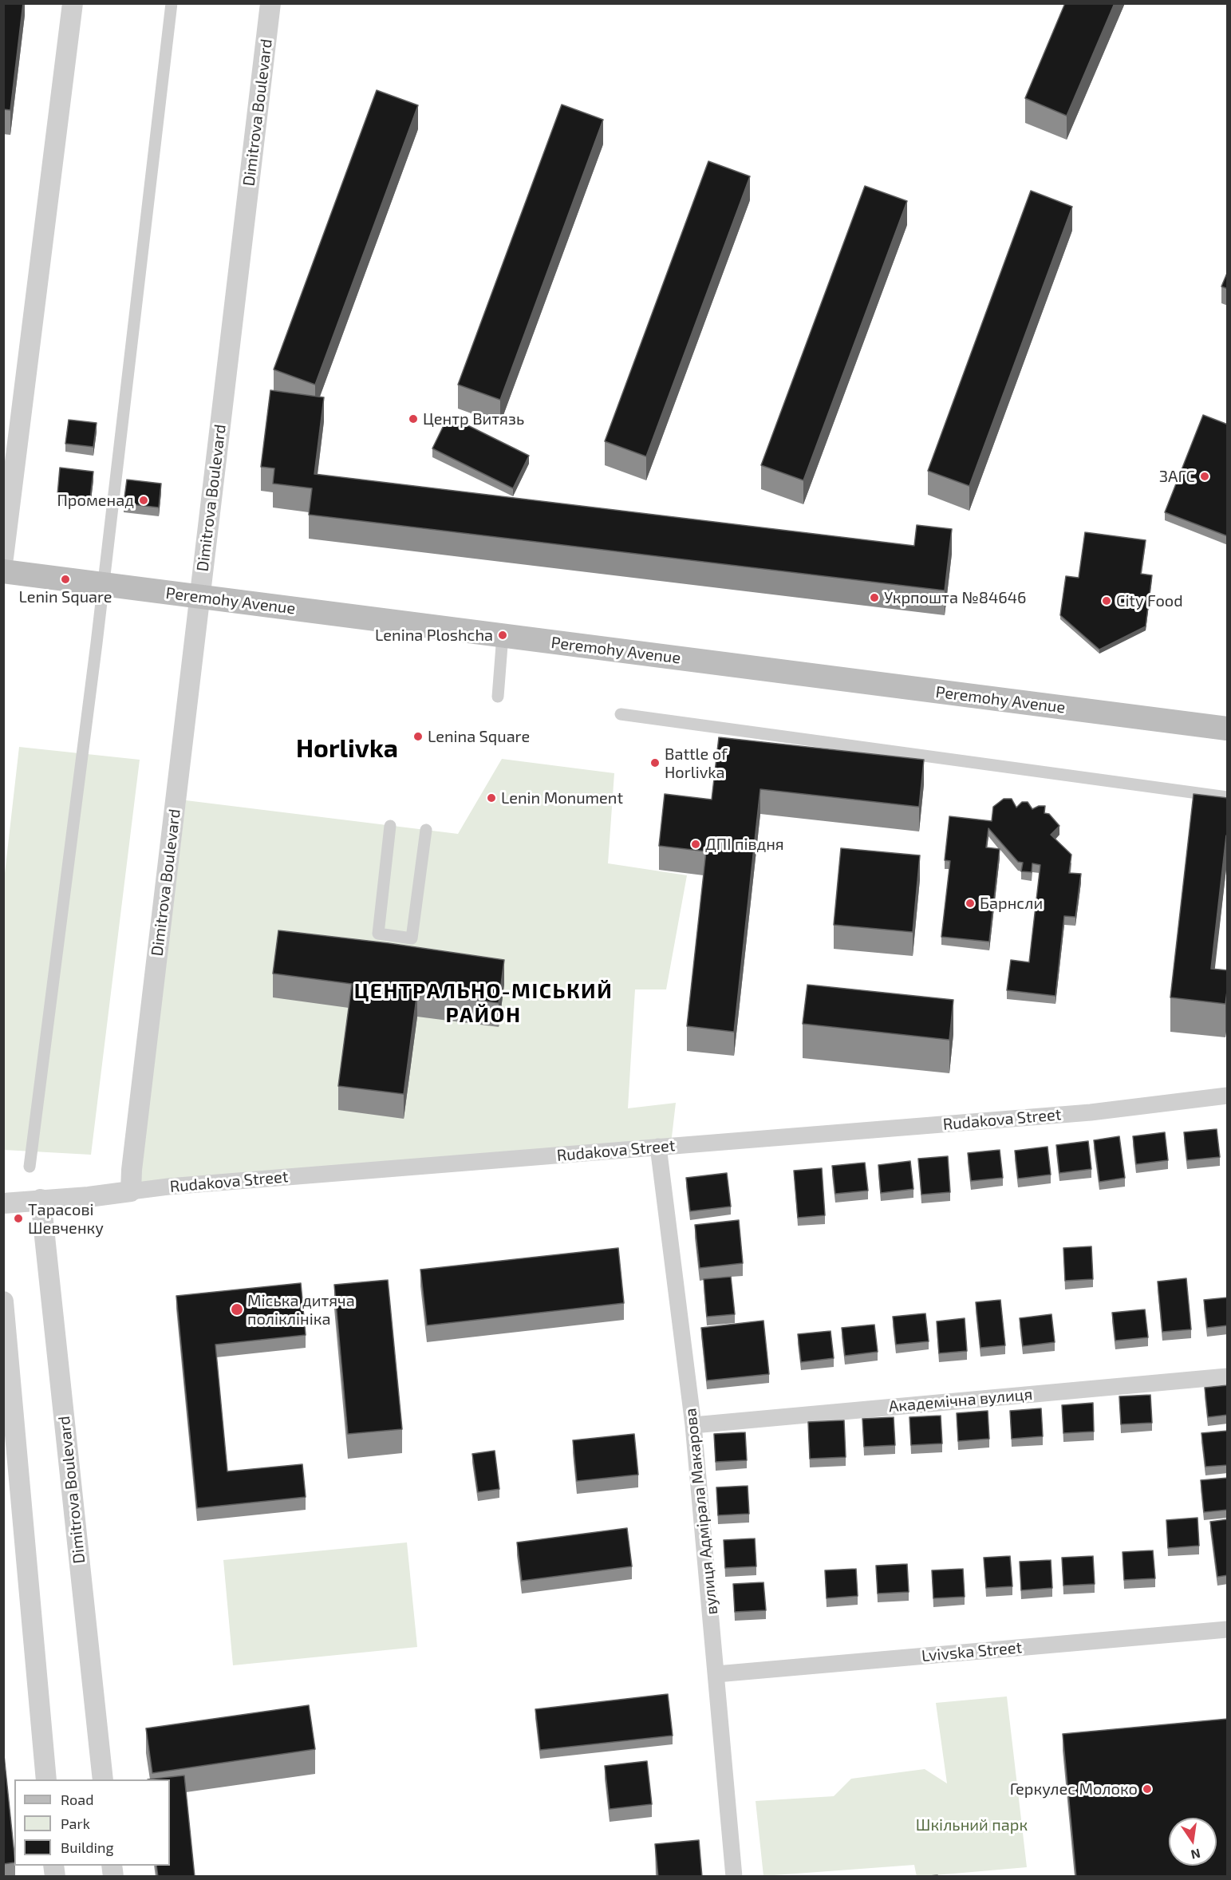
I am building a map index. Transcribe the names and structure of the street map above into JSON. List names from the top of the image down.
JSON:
{
  "streets": {
    "main road": ["Peremohy Avenue"],
    "street": [
      "Dimitrova Boulevard",
      "Rudakova Street",
      "Академічна вулиця",
      "вулиця Адмірала Макарова",
      "Lvivska Street"
    ]
  },
  "crossings": [
    ["Dimitrova Boulevard", "Peremohy Avenue"],
    ["Dimitrova Boulevard", "Rudakova Street"],
    ["Rudakova Street", "вулиця Адмірала Макарова"],
    ["Академічна вулиця", "вулиця Адмірала Макарова"],
    ["вулиця Адмірала Макарова", "Lvivska Street"]
  ],
  "districts": ["Horlivka", "ЦЕНТРАЛЬНО-МІСЬКИЙ РАЙОН"],
  "parks": ["Шкільний парк"],
  "places": [
    "Центр Витязь",
    "ЗАГС",
    "Променад",
    "Lenin Square",
    "Укрпошта №84646",
    "City Food",
    "Lenina Ploshcha",
    "Lenina Square",
    "Battle of Horlivka",
    "Lenin Monument",
    "ДПІ півдня",
    "Барнсли",
    "Тарасові Шевченку",
    "Міська дитяча поліклініка",
    "Геркулес Молоко"
  ],
  "legend": ["Road", "Park", "Building"],
  "north": "bottom"
}
